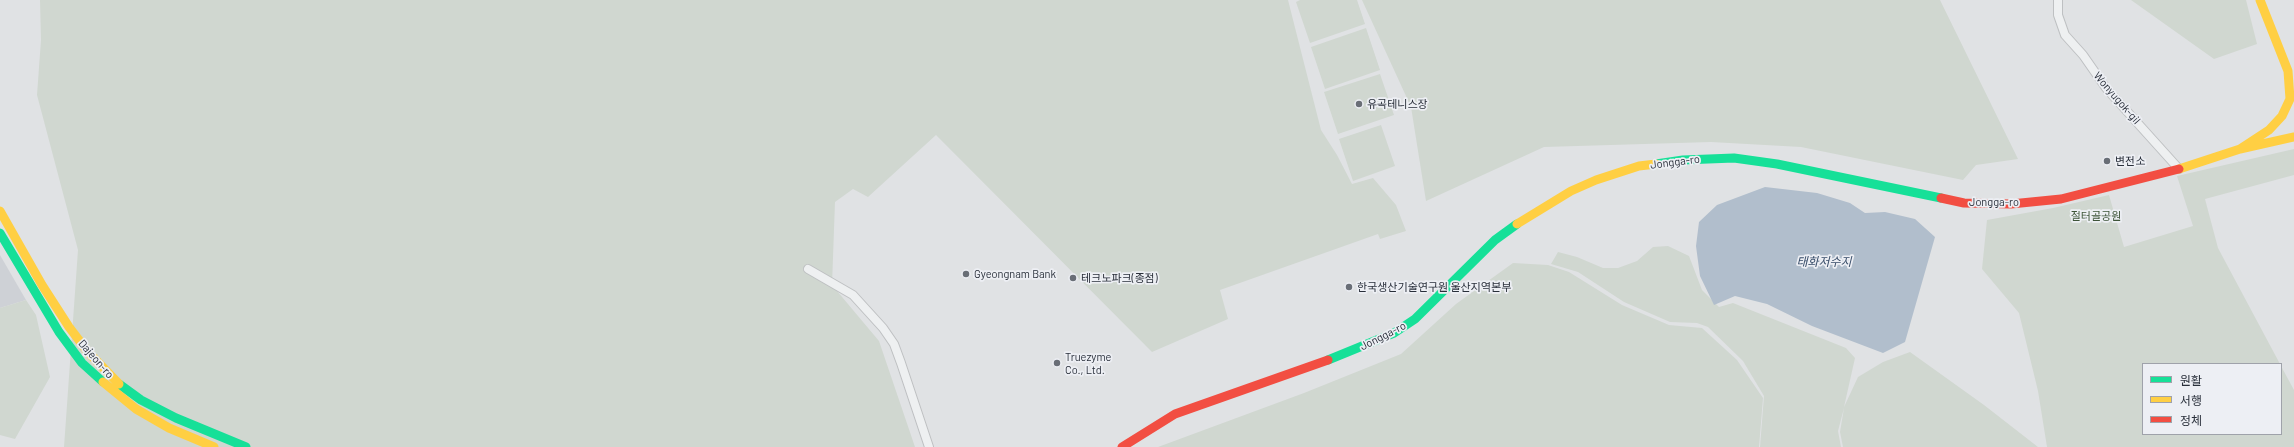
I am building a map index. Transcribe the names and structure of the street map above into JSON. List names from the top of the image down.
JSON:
{
  "streets": {
    "main road": ["Jongga-ro", "Dajeon-ro"],
    "street": ["Wonyugok-gil"]
  },
  "crossings": [
    ["Wonyugok-gil", "Jongga-ro"]
  ],
  "water": ["태화저수지"],
  "parks": ["절터골공원"],
  "places": [
    "유곡테니스장",
    "변전소",
    "Gyeongnam Bank",
    "테크노파크(종점)",
    "한국생산기술연구원 울산지역본부",
    "Truezyme Co., Ltd."
  ],
  "legend": ["원활", "서행", "정체"]
}
